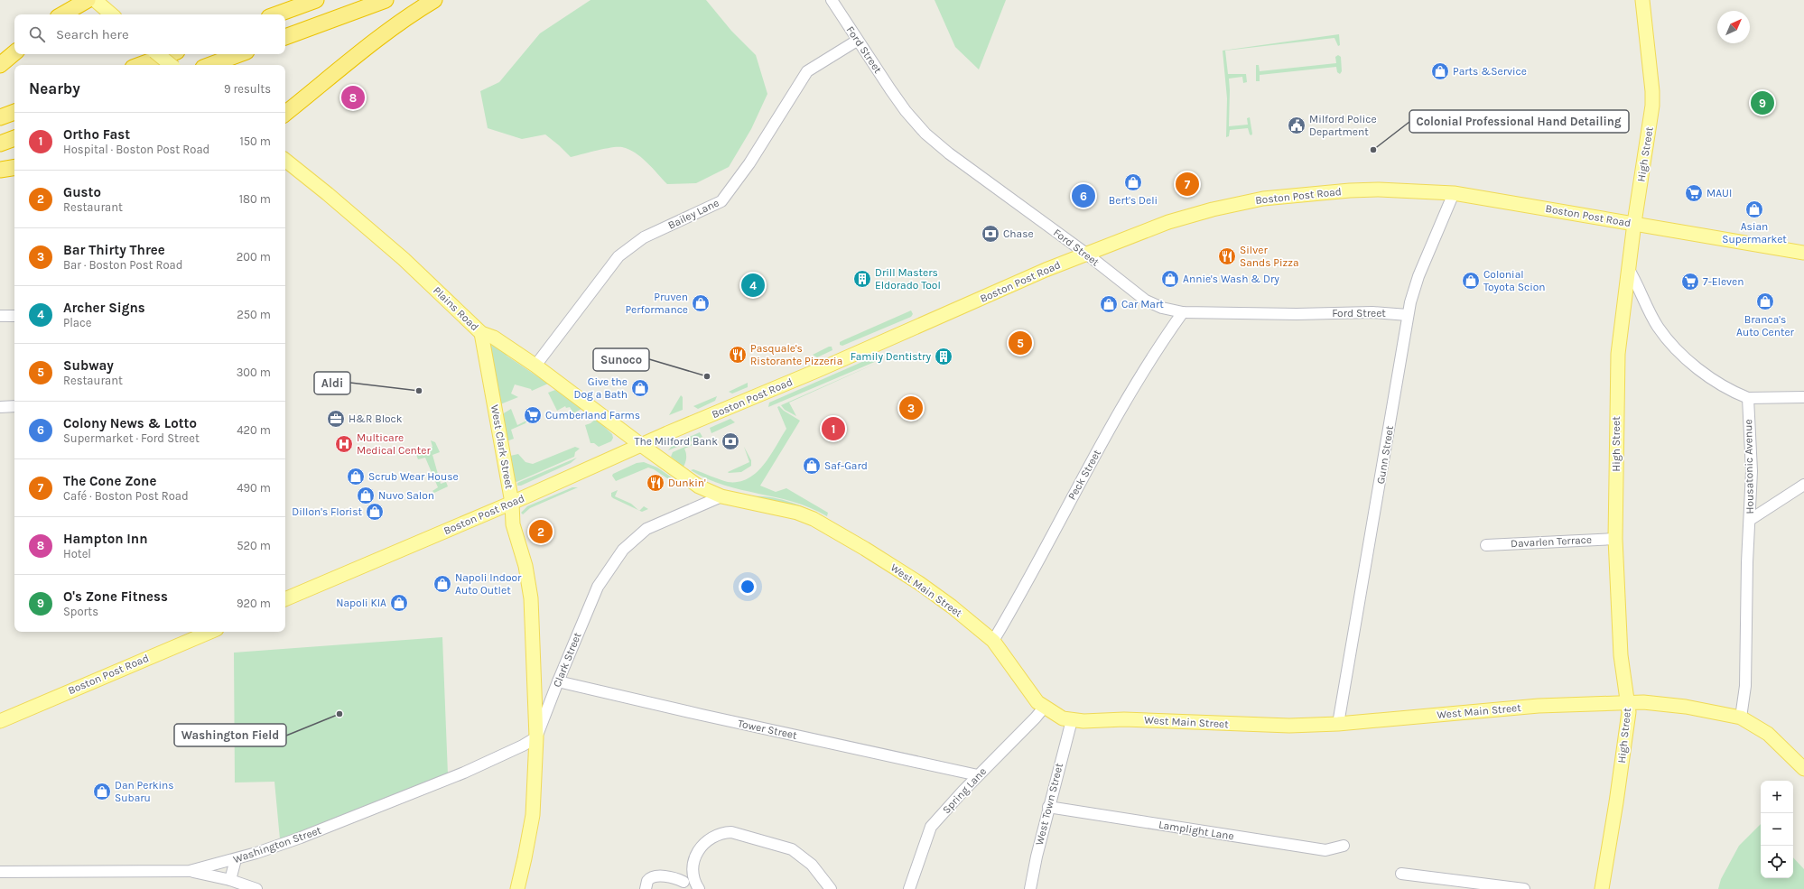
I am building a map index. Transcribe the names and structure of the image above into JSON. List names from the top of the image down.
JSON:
{
  "streets": {
    "main road": [
      "High Street",
      "Boston Post Road",
      "Plains Road",
      "West Clark Street",
      "West Main Street",
      "Clark Street"
    ],
    "street": [
      "Ford Street",
      "Bailey Lane",
      "Gunn Street",
      "Housatonic Avenue",
      "Peck Street",
      "Davarlen Terrace",
      "Tower Street",
      "Spring Lane",
      "West Town Street",
      "Lamplight Lane",
      "Washington Street"
    ]
  },
  "crossings": [
    ["Ford Street", "Boston Post Road"],
    ["Ford Street", "Bailey Lane"],
    ["Ford Street", "Gunn Street"],
    ["Ford Street", "Peck Street"],
    ["High Street", "Boston Post Road"],
    ["High Street", "Davarlen Terrace"],
    ["High Street", "West Main Street"],
    ["Boston Post Road", "Plains Road"],
    ["Boston Post Road", "West Clark Street"],
    ["Boston Post Road", "Gunn Street"],
    ["Boston Post Road", "West Main Street"],
    ["Bailey Lane", "Plains Road"],
    ["Plains Road", "West Clark Street"],
    ["Plains Road", "West Main Street"],
    ["West Clark Street", "Clark Street"],
    ["West Clark Street", "Washington Street"],
    ["Gunn Street", "West Main Street"],
    ["Housatonic Avenue", "West Main Street"],
    ["Peck Street", "West Main Street"],
    ["West Main Street", "Clark Street"],
    ["West Main Street", "Spring Lane"],
    ["West Main Street", "West Town Street"],
    ["Clark Street", "Tower Street"],
    ["Clark Street", "Washington Street"],
    ["Tower Street", "Spring Lane"],
    ["West Town Street", "Lamplight Lane"]
  ],
  "places": {
    "shop": [
      "Parts &Service",
      "Bert's Deli",
      "Asian Supermarket",
      "Annie's Wash & Dry",
      "Colonial Toyota Scion",
      "Branca's Auto Center",
      "Pruven Performance",
      "Car Mart",
      "Give the Dog a Bath",
      "Saf-Gard",
      "Scrub Wear House",
      "Nuvo Salon",
      "Dillon's Florist",
      "Napoli Indoor Auto Outlet",
      "Napoli KIA",
      "Dan Perkins Subaru"
    ],
    "public building": ["Milford Police Department"],
    "other": [
      "Colonial Professional Hand Detailing",
      "Sunoco",
      "Aldi",
      "Washington Field"
    ],
    "supermarket": ["MAUI", "7-Eleven", "Cumberland Farms"],
    "bank": ["Chase", "The Milford Bank"],
    "restaurant": ["Silver Sands Pizza", "Pasquale's Ristorante Pizzeria", "Dunkin'"],
    "building": ["Drill Masters Eldorado Tool", "Family Dentistry"],
    "office": ["H&R Block"],
    "hospital": ["Multicare Medical Center"]
  },
  "north": "top right",
  "page": {
    "search": "Search here",
    "heading": ["Nearby", "9 results"],
    "pins": [
      "8",
      "9",
      "7",
      "6",
      "4",
      "5",
      "3",
      "1",
      "2"
    ],
    "list": [
      {
        "mark": "1",
        "name": "Ortho Fast",
        "note": "Hospital · Boston Post Road",
        "value": "150 m"
      },
      {
        "mark": "2",
        "name": "Gusto",
        "note": "Restaurant",
        "value": "180 m"
      },
      {
        "mark": "3",
        "name": "Bar Thirty Three",
        "note": "Bar · Boston Post Road",
        "value": "200 m"
      },
      {
        "mark": "4",
        "name": "Archer Signs",
        "note": "Place",
        "value": "250 m"
      },
      {
        "mark": "5",
        "name": "Subway",
        "note": "Restaurant",
        "value": "300 m"
      },
      {
        "mark": "6",
        "name": "Colony News & Lotto",
        "note": "Supermarket · Ford Street",
        "value": "420 m"
      },
      {
        "mark": "7",
        "name": "The Cone Zone",
        "note": "Café · Boston Post Road",
        "value": "490 m"
      },
      {
        "mark": "8",
        "name": "Hampton Inn",
        "note": "Hotel",
        "value": "520 m"
      },
      {
        "mark": "9",
        "name": "O's Zone Fitness",
        "note": "Sports",
        "value": "920 m"
      }
    ],
    "map_buttons": ["+", "−"]
  }
}
